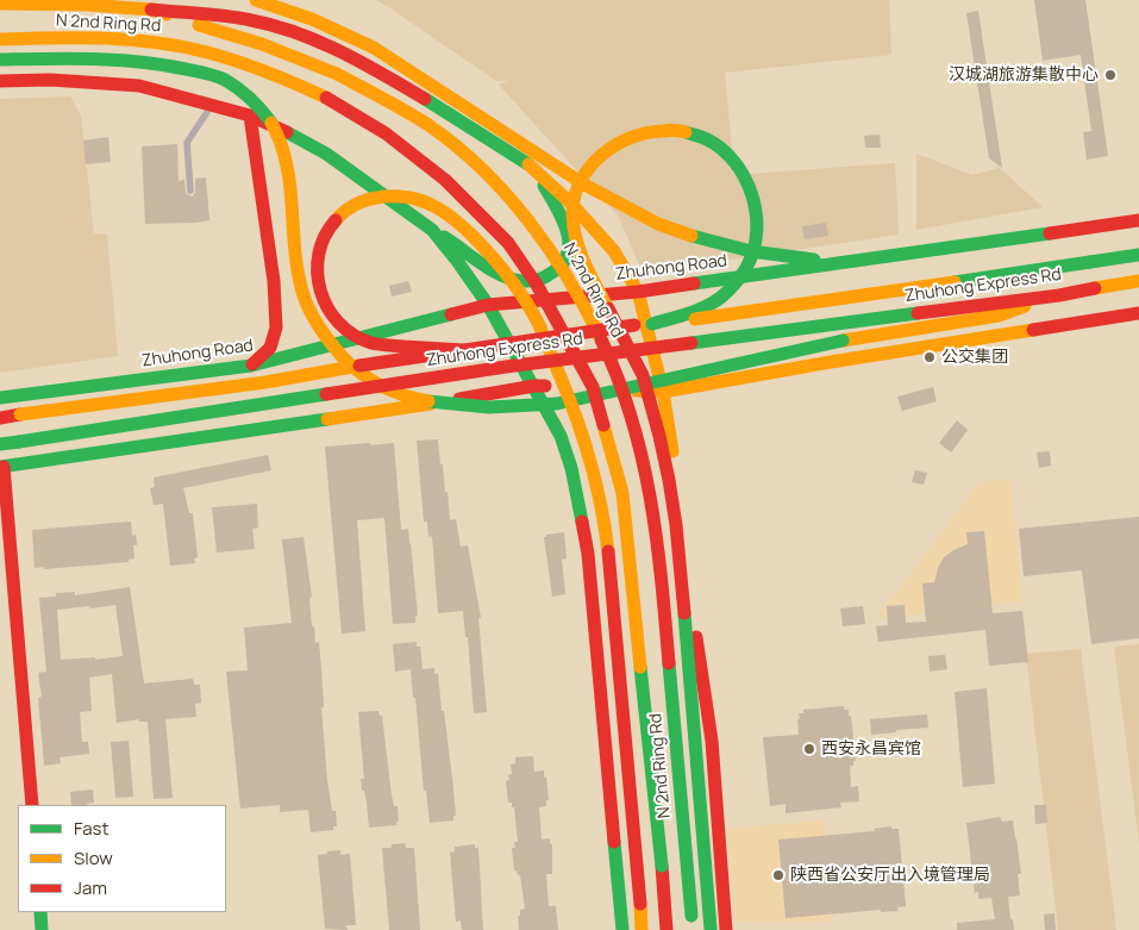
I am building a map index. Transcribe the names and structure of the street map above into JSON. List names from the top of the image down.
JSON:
{
  "streets": {
    "main road": ["N 2nd Ring Rd", "Zhuhong Road", "Zhuhong Express Rd"]
  },
  "places": [
    "汉城湖旅游集散中心",
    "公交集团",
    "西安永昌宾馆",
    "陕西省公安厅出入境管理局"
  ],
  "legend": ["Fast", "Slow", "Jam"]
}
